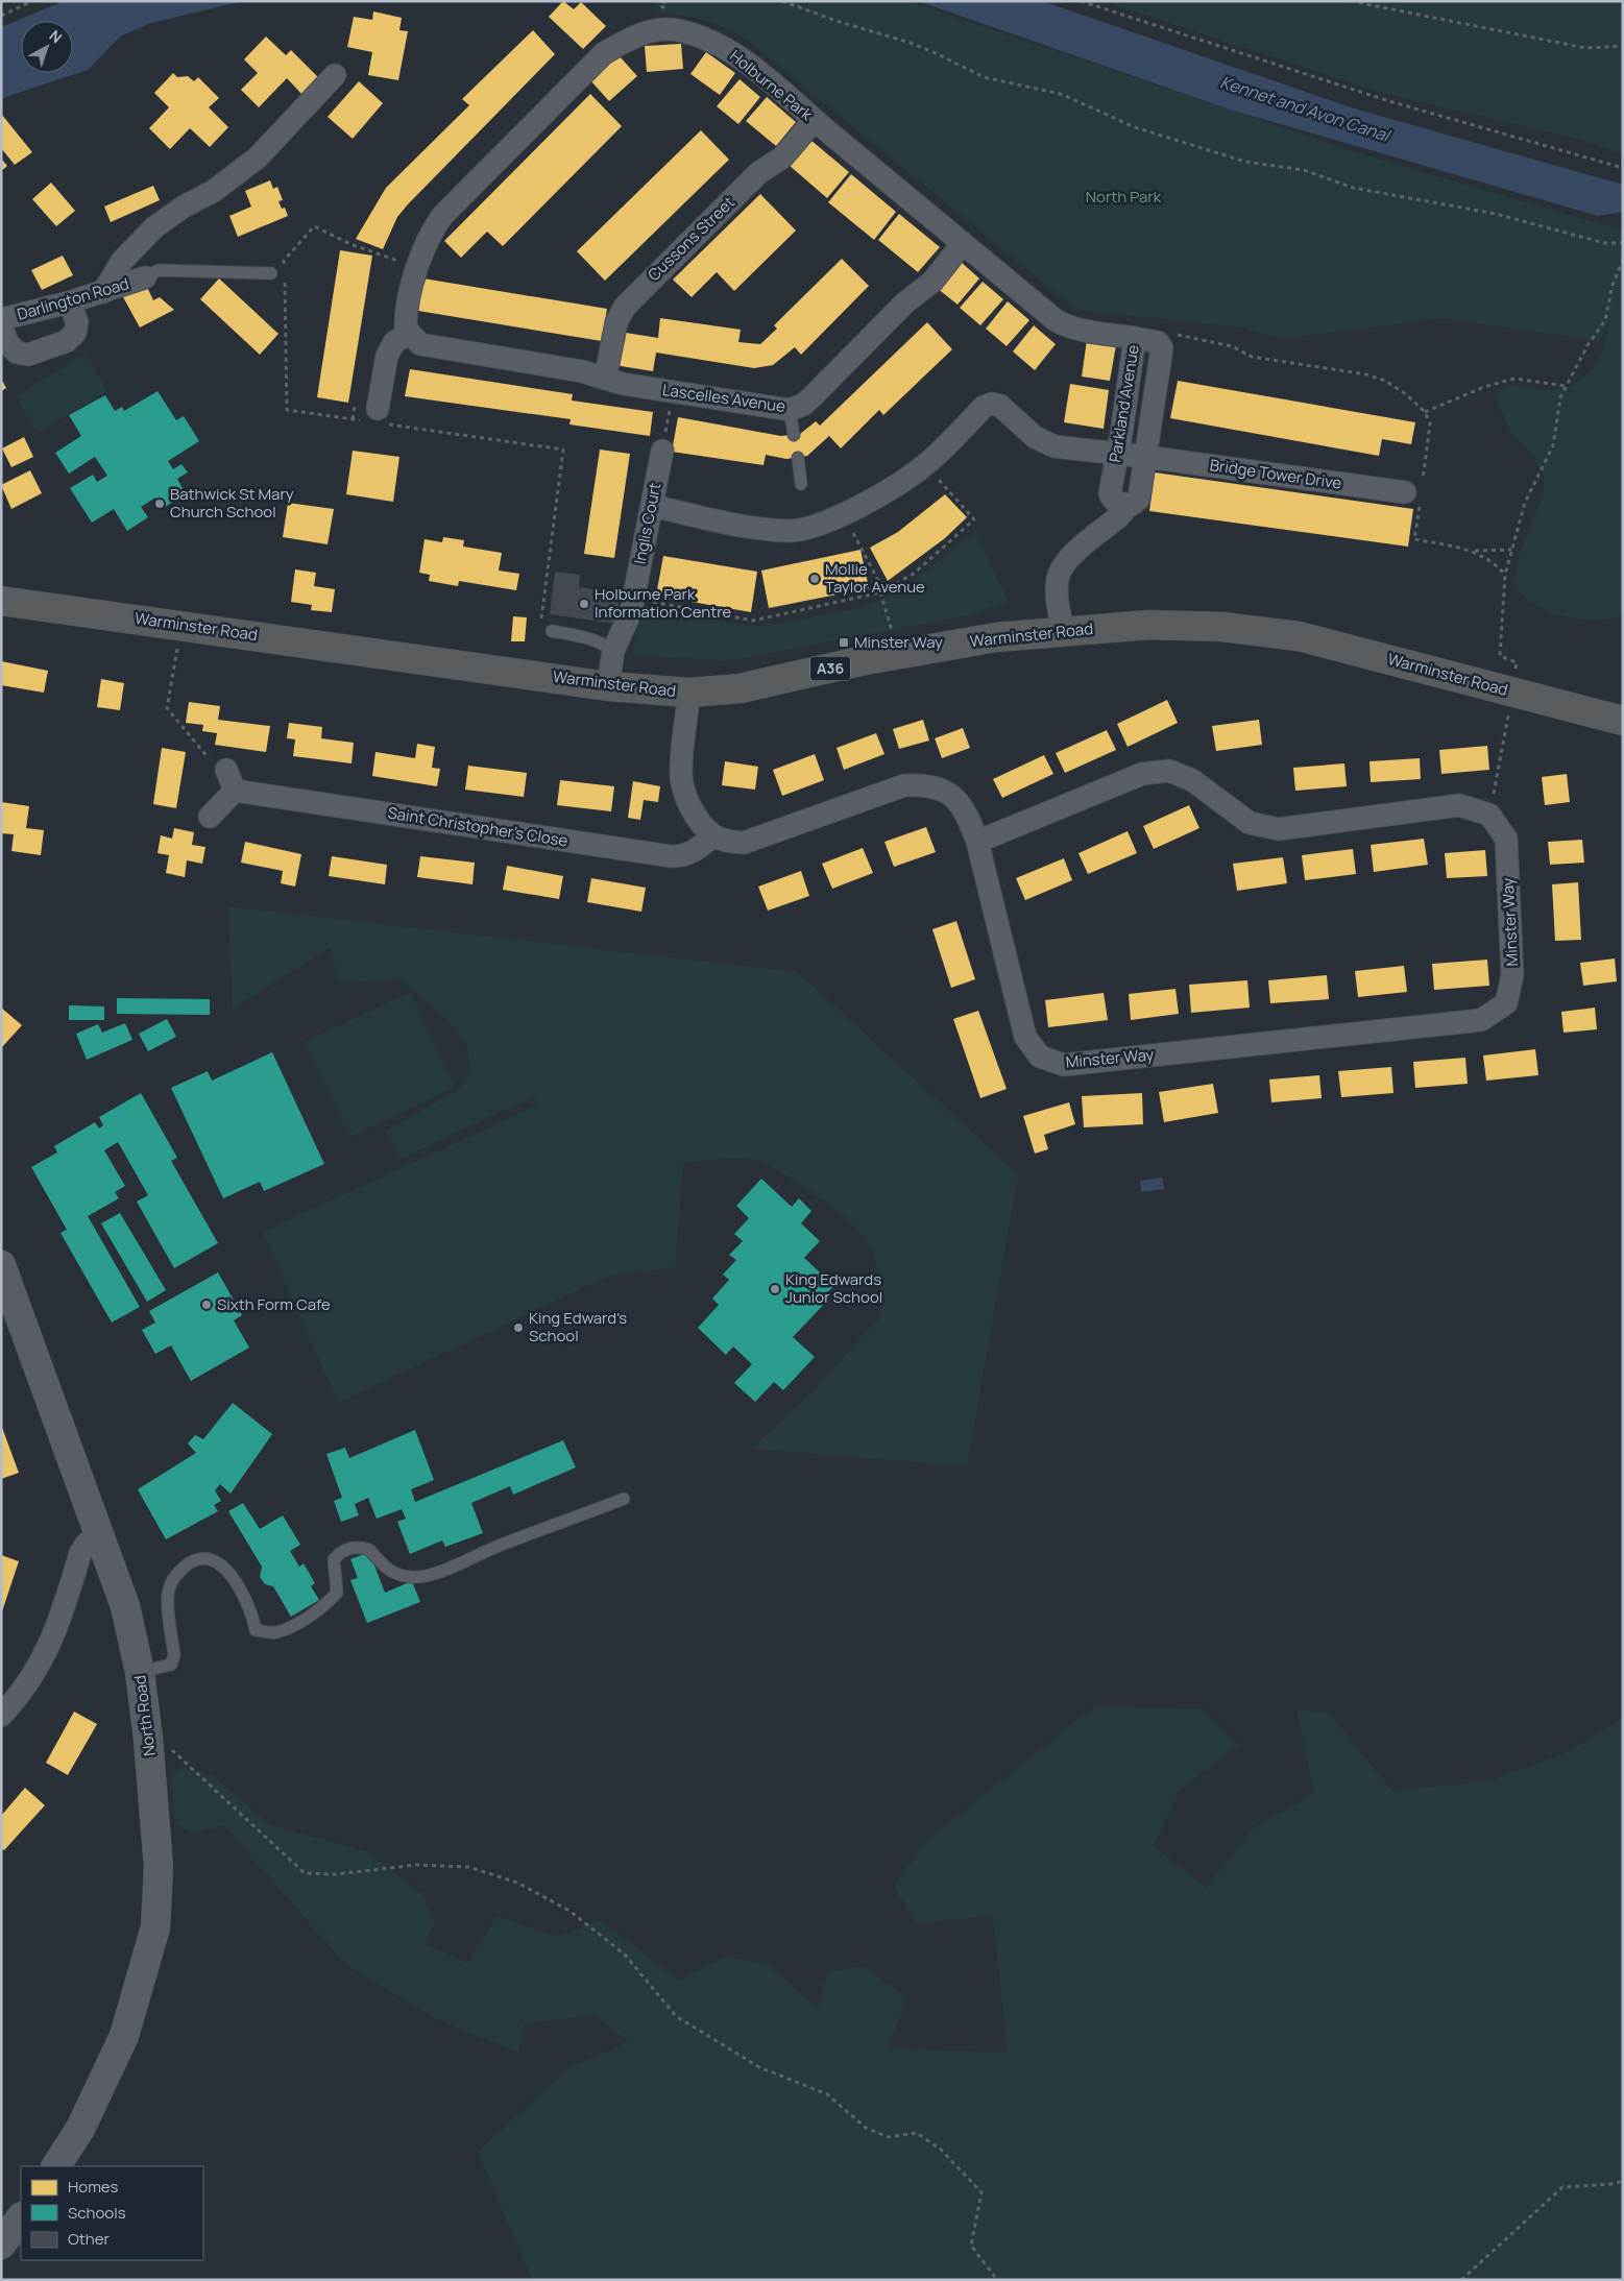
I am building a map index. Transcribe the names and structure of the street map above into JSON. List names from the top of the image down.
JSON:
{
  "streets": {
    "highway": ["Warminster Road", "A36"],
    "street": [
      "Holburne Park",
      "Cussons Street",
      "Darlington Road",
      "Lascelles Avenue",
      "Parkland Avenue",
      "Bridge Tower Drive",
      "Inglis Court",
      "Saint Christopher's Close",
      "Minster Way",
      "North Road"
    ]
  },
  "crossings": [
    ["Holburne Park", "Cussons Street"],
    ["Holburne Park", "Lascelles Avenue"],
    ["Holburne Park", "Parkland Avenue"],
    ["Cussons Street", "Lascelles Avenue"],
    ["Parkland Avenue", "Bridge Tower Drive"],
    ["Parkland Avenue", "Warminster Road"],
    ["Inglis Court", "Warminster Road"],
    ["Saint Christopher's Close", "Minster Way"]
  ],
  "water": ["Kennet and Avon Canal"],
  "parks": ["North Park"],
  "places": {
    "other": [
      "Bathwick St Mary Church School",
      "Mollie Taylor Avenue",
      "Holburne Park Information Centre",
      "King Edwards Junior School",
      "Sixth Form Cafe",
      "King Edward's School"
    ],
    "transit": ["Minster Way"]
  },
  "legend": ["Homes", "Schools", "Other"],
  "north": "top right"
}
